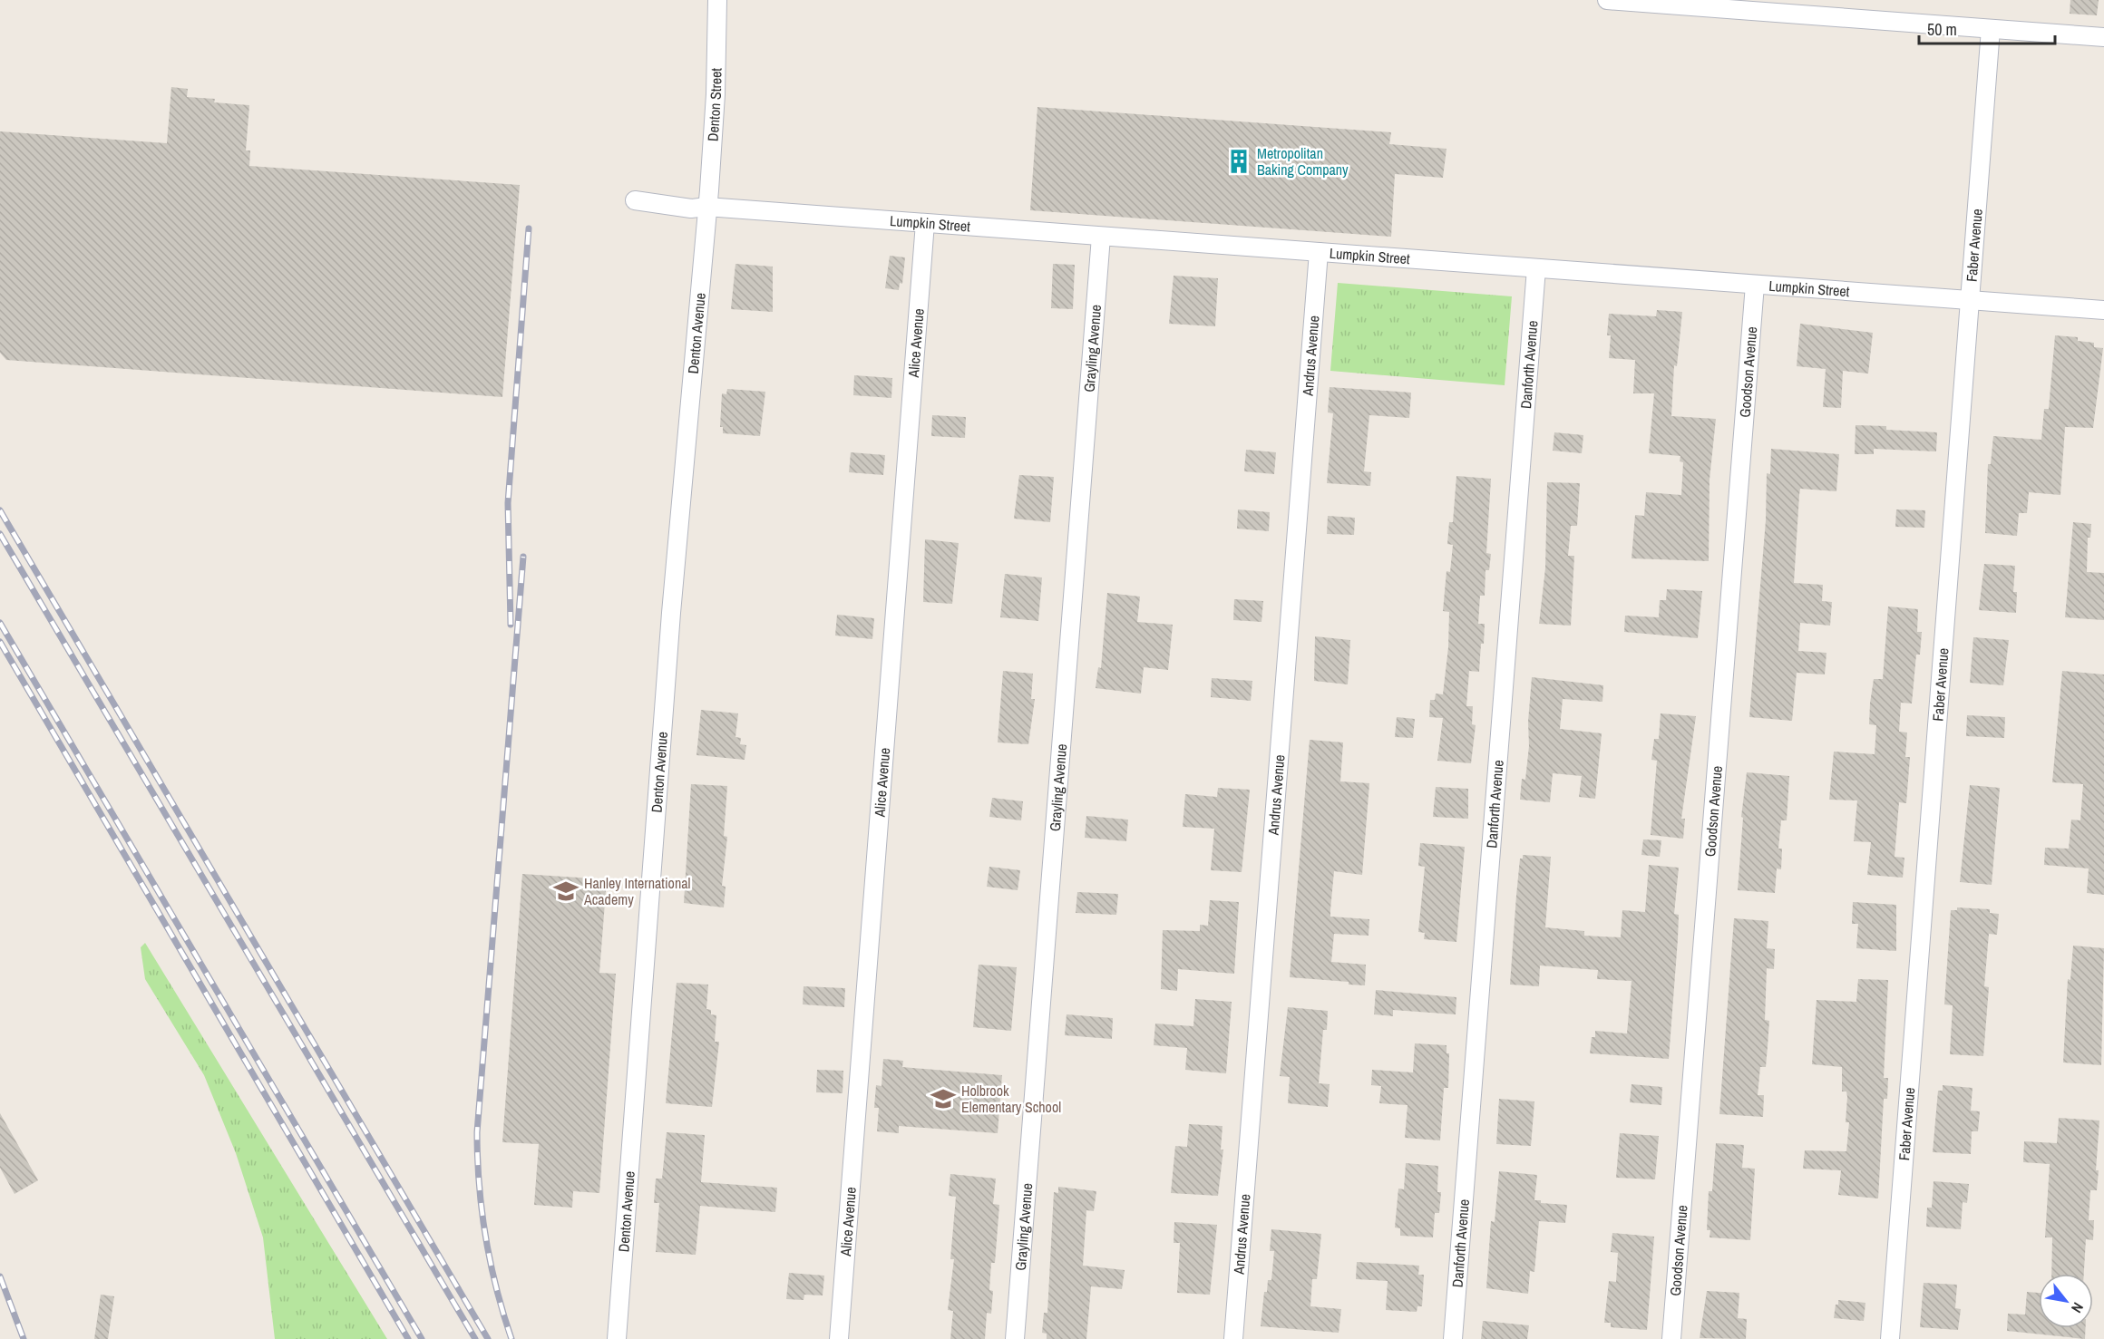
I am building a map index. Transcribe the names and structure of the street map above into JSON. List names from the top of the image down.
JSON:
{
  "streets": {
    "street": [
      "Denton Street",
      "Lumpkin Street",
      "Faber Avenue",
      "Denton Avenue",
      "Alice Avenue",
      "Grayling Avenue",
      "Andrus Avenue",
      "Danforth Avenue",
      "Goodson Avenue"
    ]
  },
  "crossings": [
    ["Denton Street", "Lumpkin Street"],
    ["Denton Street", "Denton Avenue"],
    ["Lumpkin Street", "Faber Avenue"],
    ["Lumpkin Street", "Denton Avenue"],
    ["Lumpkin Street", "Alice Avenue"],
    ["Lumpkin Street", "Grayling Avenue"],
    ["Lumpkin Street", "Andrus Avenue"],
    ["Lumpkin Street", "Danforth Avenue"],
    ["Lumpkin Street", "Goodson Avenue"]
  ],
  "places": {
    "building": ["Metropolitan Baking Company"],
    "school or university": ["Hanley International Academy", "Holbrook Elementary School"]
  },
  "scale_bar": "50 m",
  "north": "bottom right"
}
